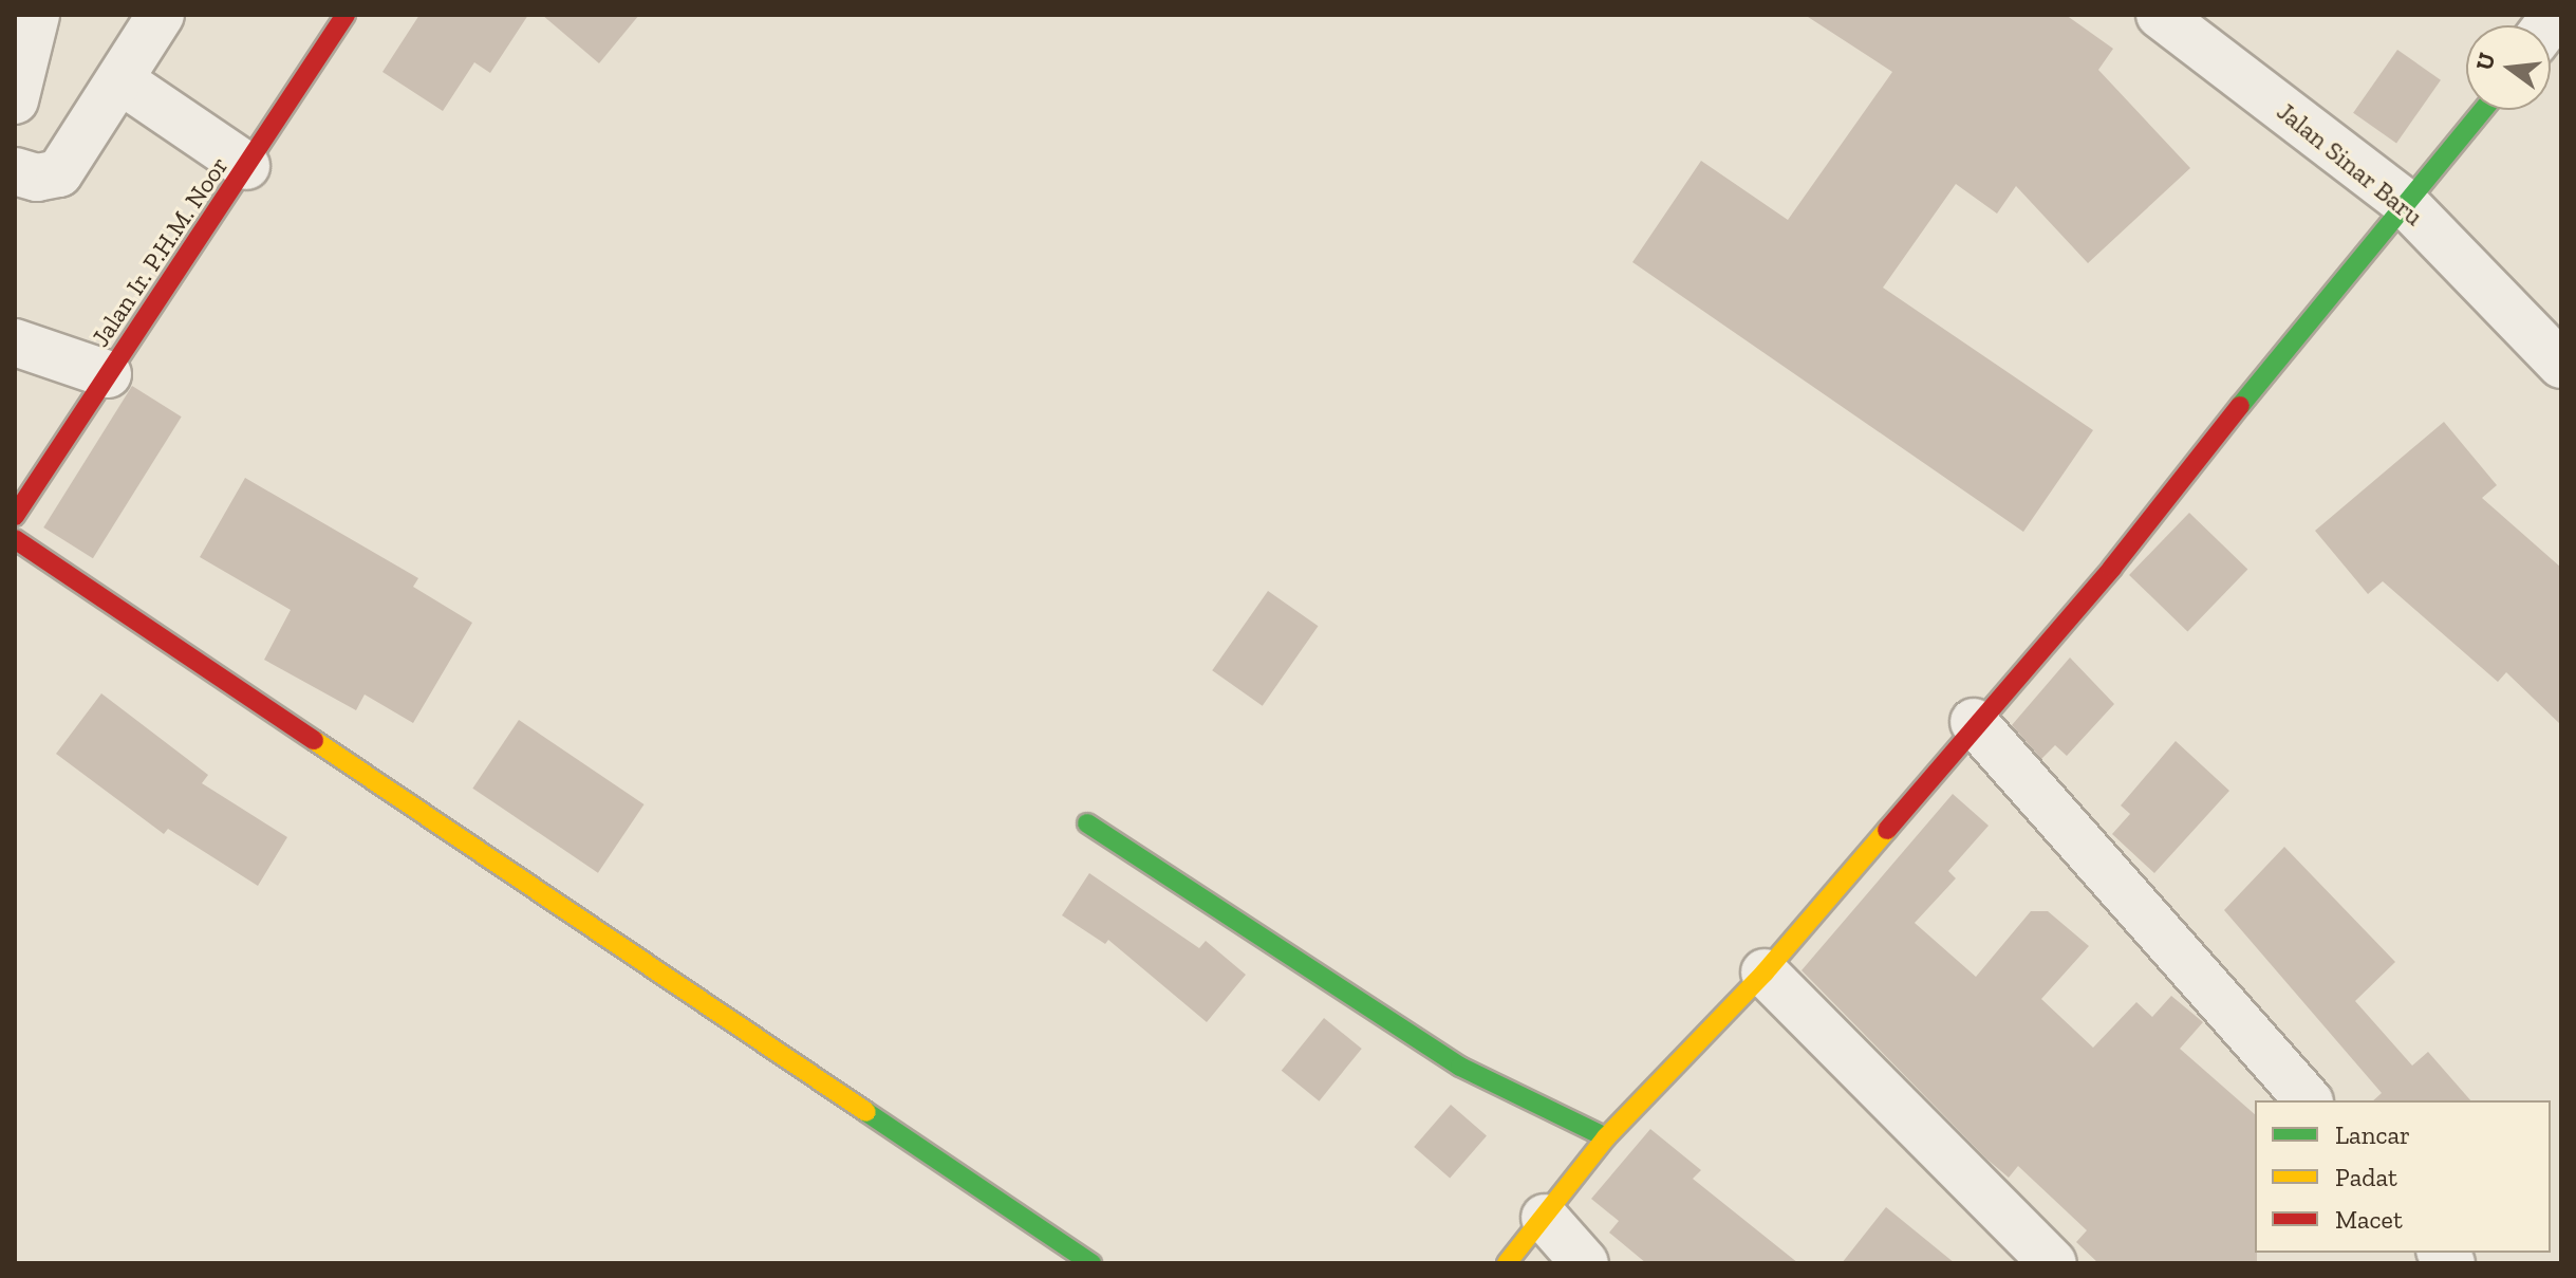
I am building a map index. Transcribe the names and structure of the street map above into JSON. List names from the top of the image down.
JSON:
{
  "streets": {
    "street": ["Jalan Sinar Baru", "Jalan Ir. P.H.M. Noor"]
  },
  "legend": ["Lancar", "Padat", "Macet"],
  "north": "left"
}
